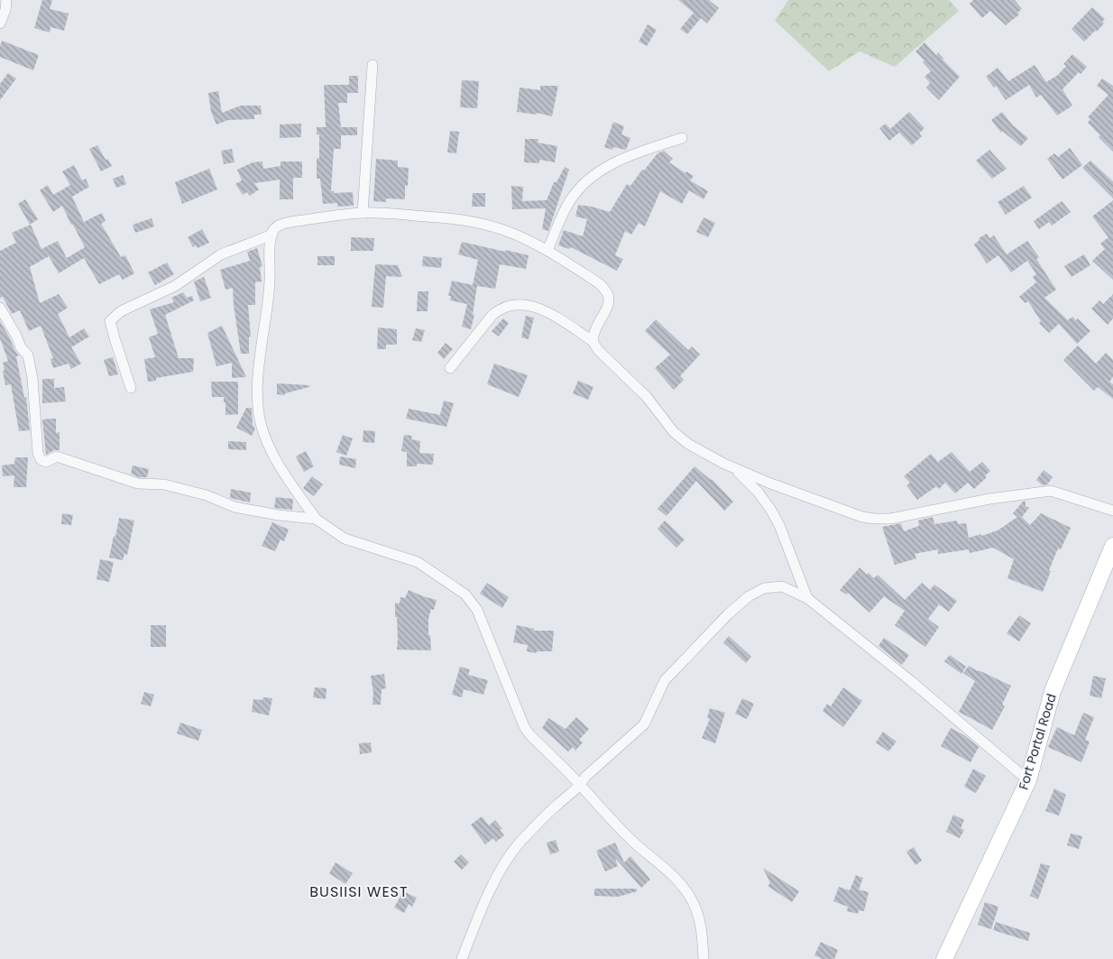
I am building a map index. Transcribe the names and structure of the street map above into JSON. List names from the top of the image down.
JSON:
{
  "streets": {
    "main road": ["Fort Portal Road"]
  },
  "districts": ["BUSIISI WEST"]
}
